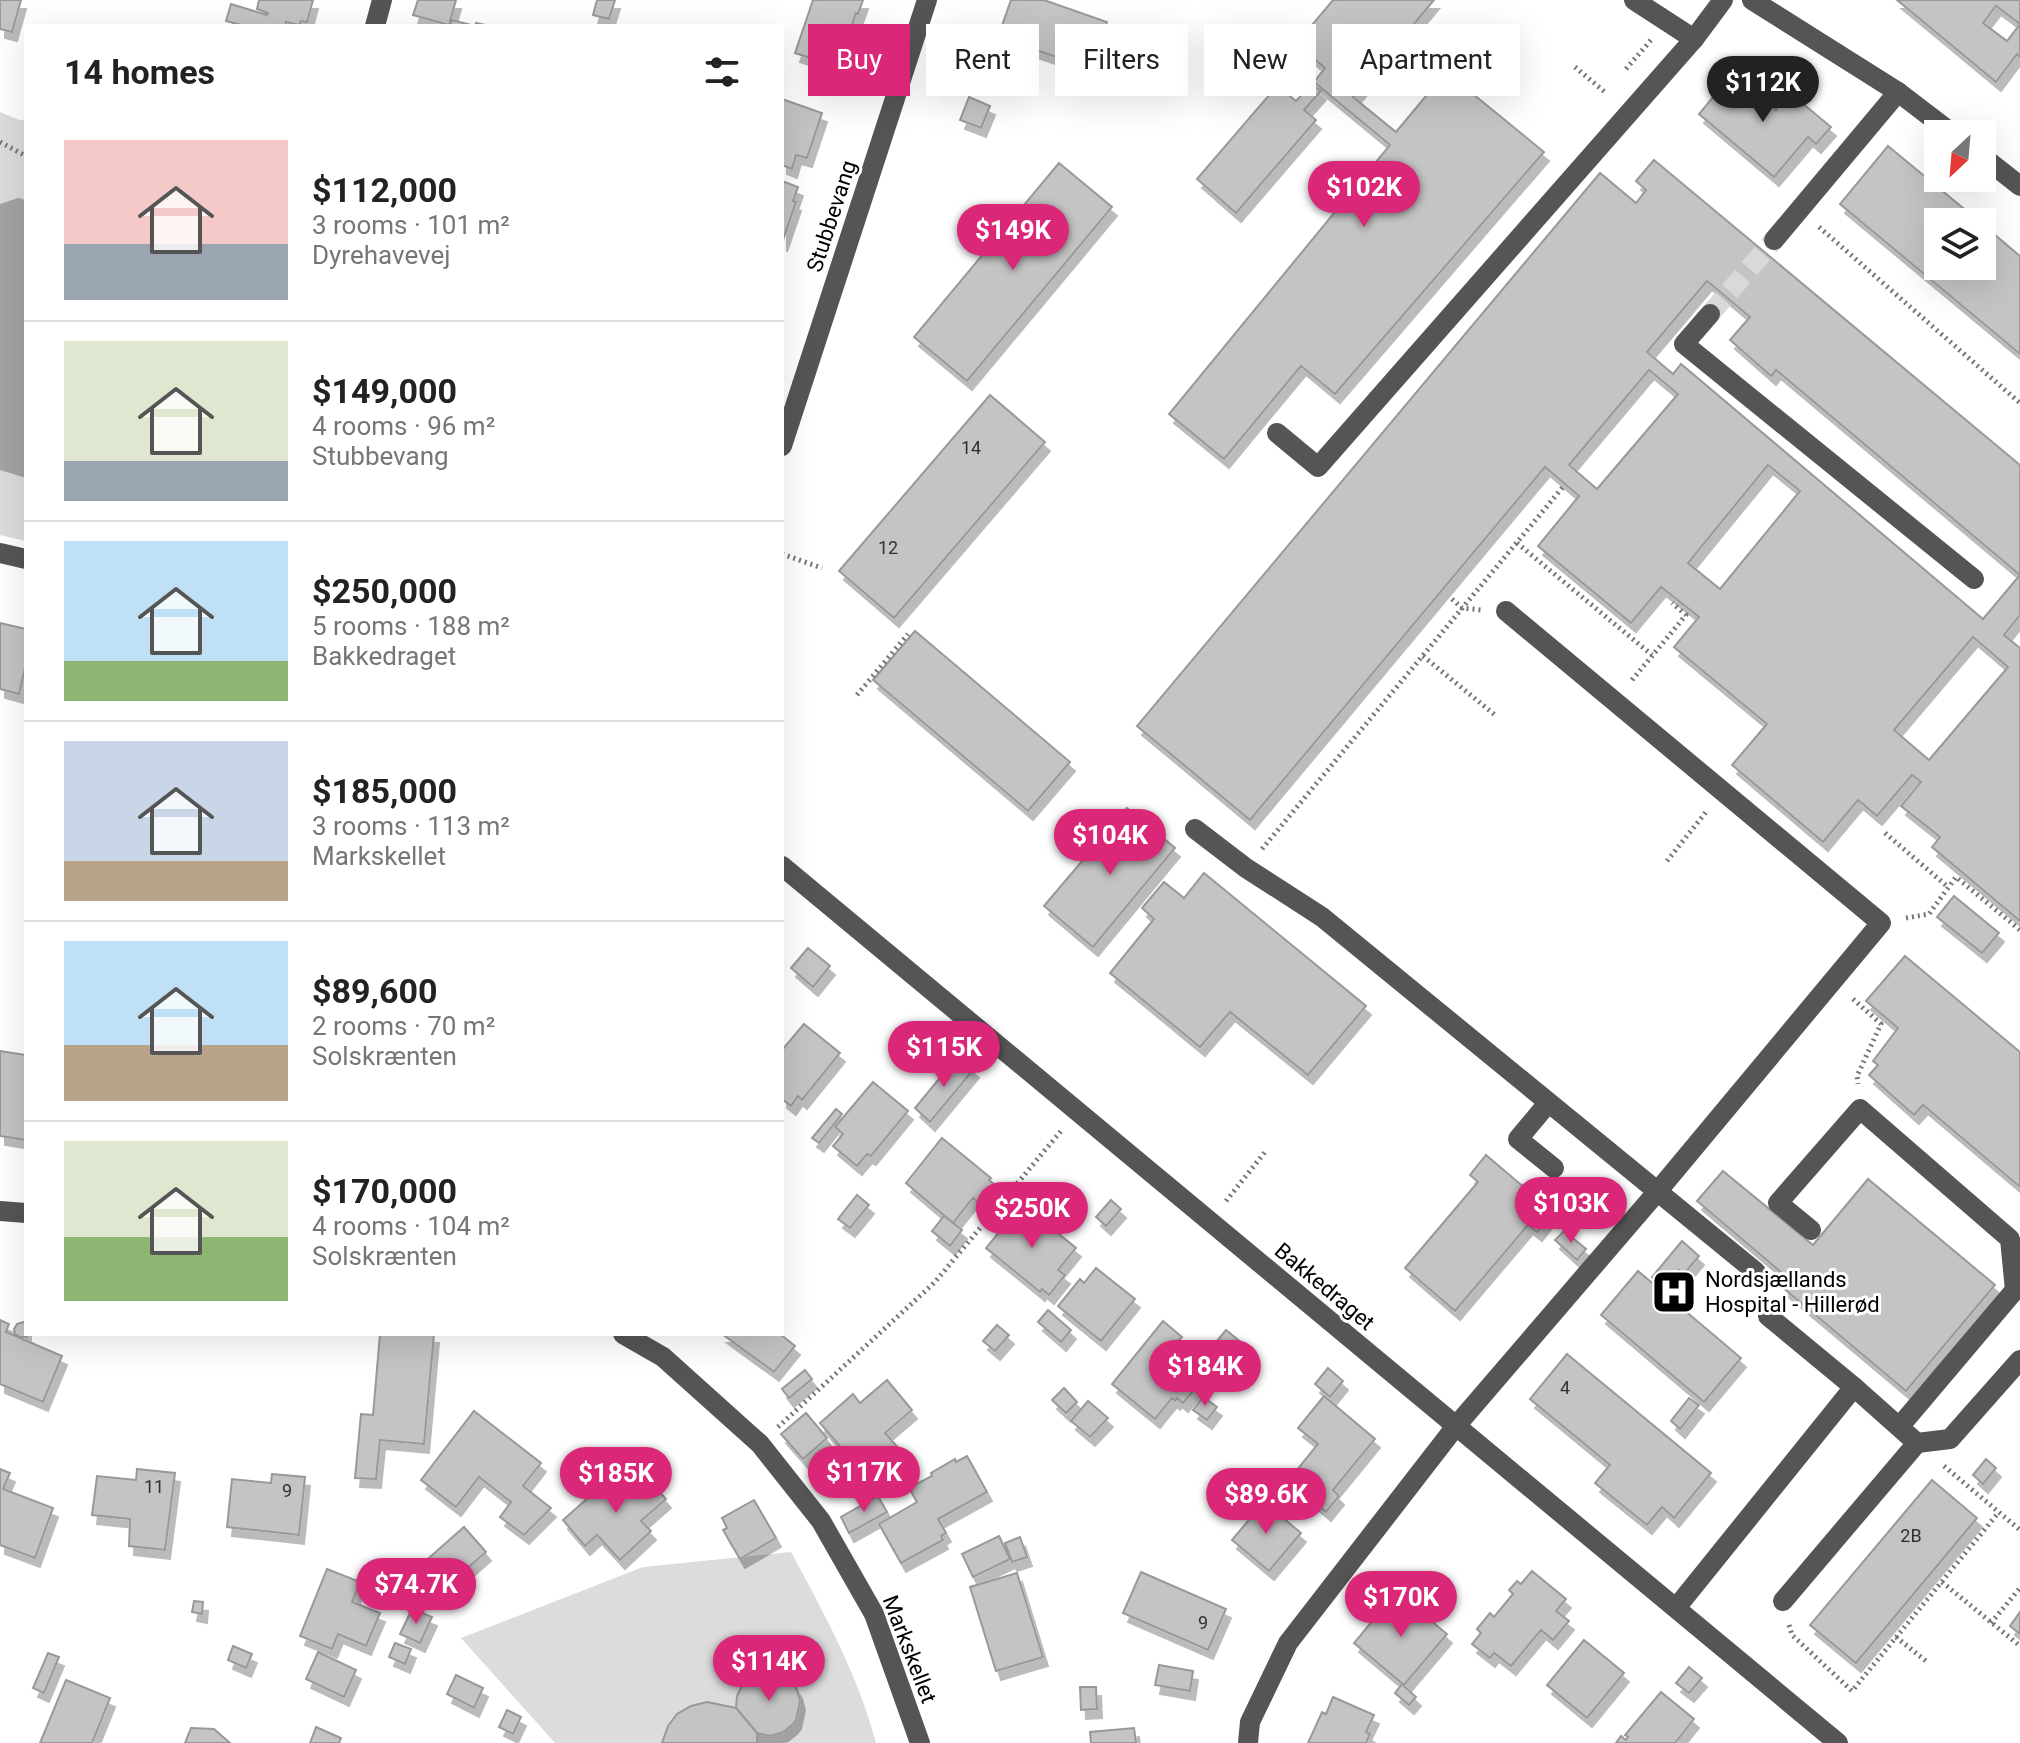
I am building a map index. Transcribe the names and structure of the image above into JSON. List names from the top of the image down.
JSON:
{
  "streets": {
    "street": ["Stubbevang", "Bakkedraget", "Markskellet"]
  },
  "places": {
    "hospital": ["Nordsjællands Hospital - Hillerød"]
  },
  "house_numbers": [
    "14",
    "12",
    "4",
    "11",
    "9",
    "2B",
    "9"
  ],
  "north": "bottom left",
  "page": {
    "chip": [
      "Buy",
      "Rent",
      "Filters",
      "New",
      "Apartment"
    ],
    "heading": "14 homes",
    "price": [
      "$112K",
      "$102K",
      "$149K",
      "$104K",
      "$115K",
      "$103K",
      "$250K",
      "$184K",
      "$117K",
      "$185K",
      "$89.6K",
      "$74.7K",
      "$170K",
      "$114K"
    ],
    "list": [
      {
        "name": "$112,000",
        "note": "3 rooms · 101 m² · Dyrehavevej"
      },
      {
        "name": "$149,000",
        "note": "4 rooms · 96 m² · Stubbevang"
      },
      {
        "name": "$250,000",
        "note": "5 rooms · 188 m² · Bakkedraget"
      },
      {
        "name": "$185,000",
        "note": "3 rooms · 113 m² · Markskellet"
      },
      {
        "name": "$89,600",
        "note": "2 rooms · 70 m² · Solskrænten"
      },
      {
        "name": "$170,000",
        "note": "4 rooms · 104 m² · Solskrænten"
      }
    ]
  }
}
